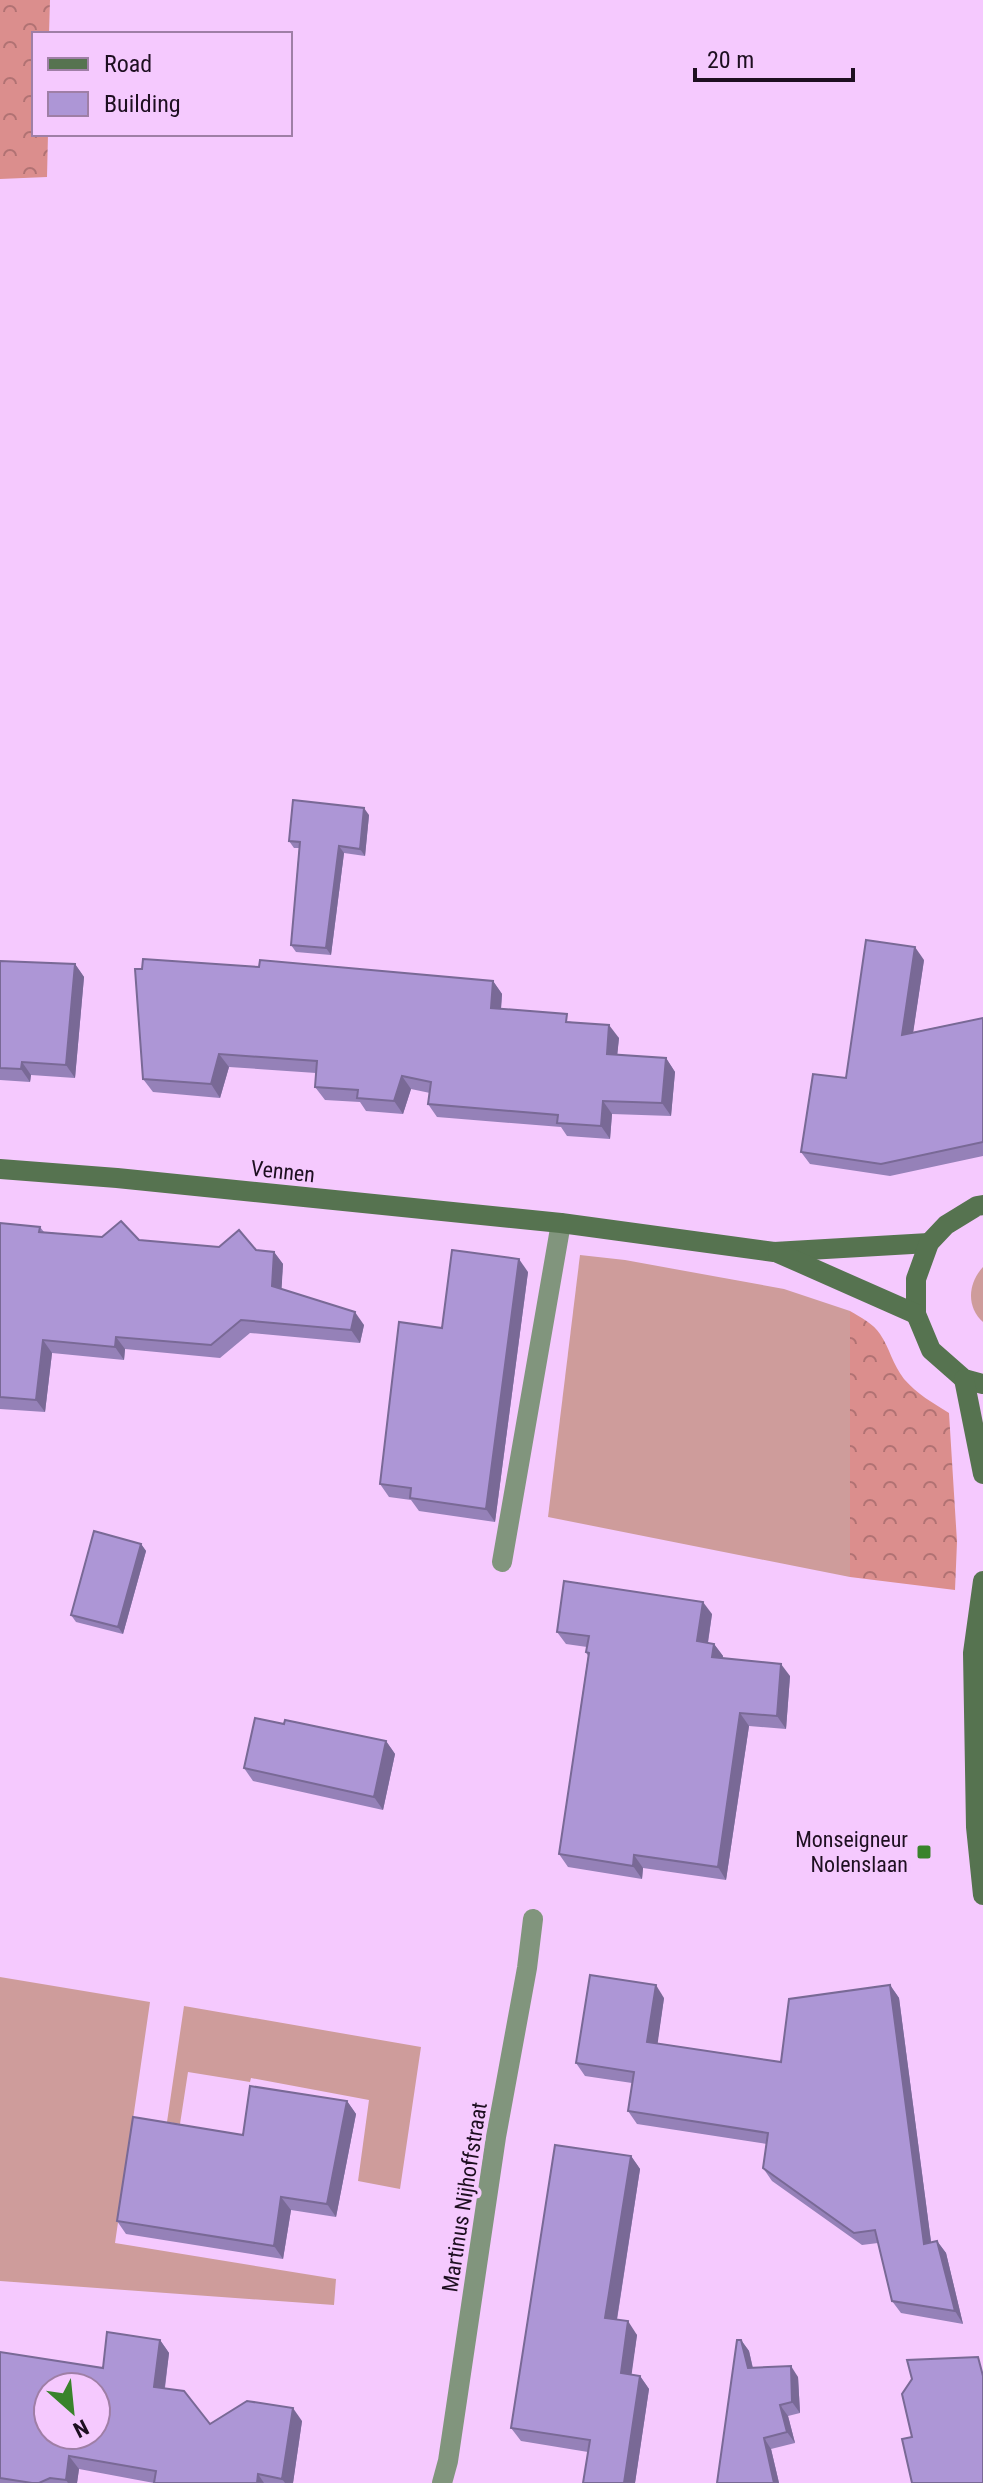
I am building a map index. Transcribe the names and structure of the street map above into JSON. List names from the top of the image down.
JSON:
{
  "streets": {
    "street": ["Vennen", "Martinus Nijhoffstraat"]
  },
  "places": {
    "transit": ["Monseigneur Nolenslaan"]
  },
  "legend": ["Road", "Building"],
  "scale_bar": "20 m",
  "north": "bottom right"
}
